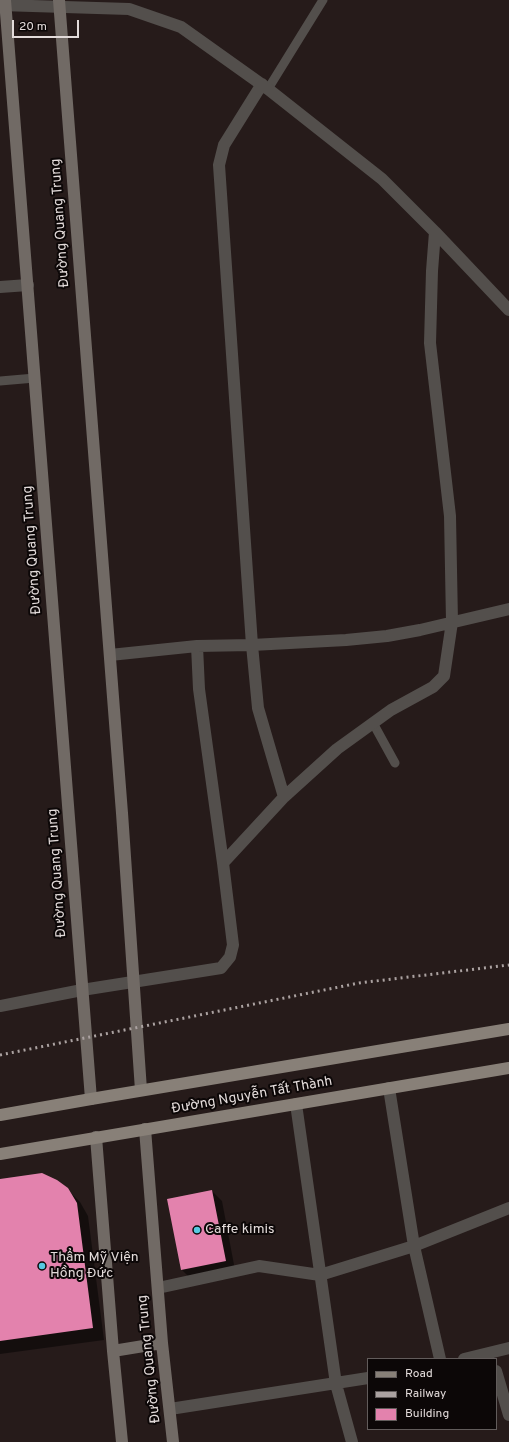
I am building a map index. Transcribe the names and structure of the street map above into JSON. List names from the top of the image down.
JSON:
{
  "streets": {
    "main road": ["Đường Quang Trung", "Đường Nguyễn Tất Thành"]
  },
  "crossings": [
    ["Đường Quang Trung", "Đường Nguyễn Tất Thành"]
  ],
  "places": ["Caffe kimis", "Thẩm Mỹ Viện Hồng Đức"],
  "legend": ["Road", "Railway", "Building"],
  "scale_bar": "20 m"
}
